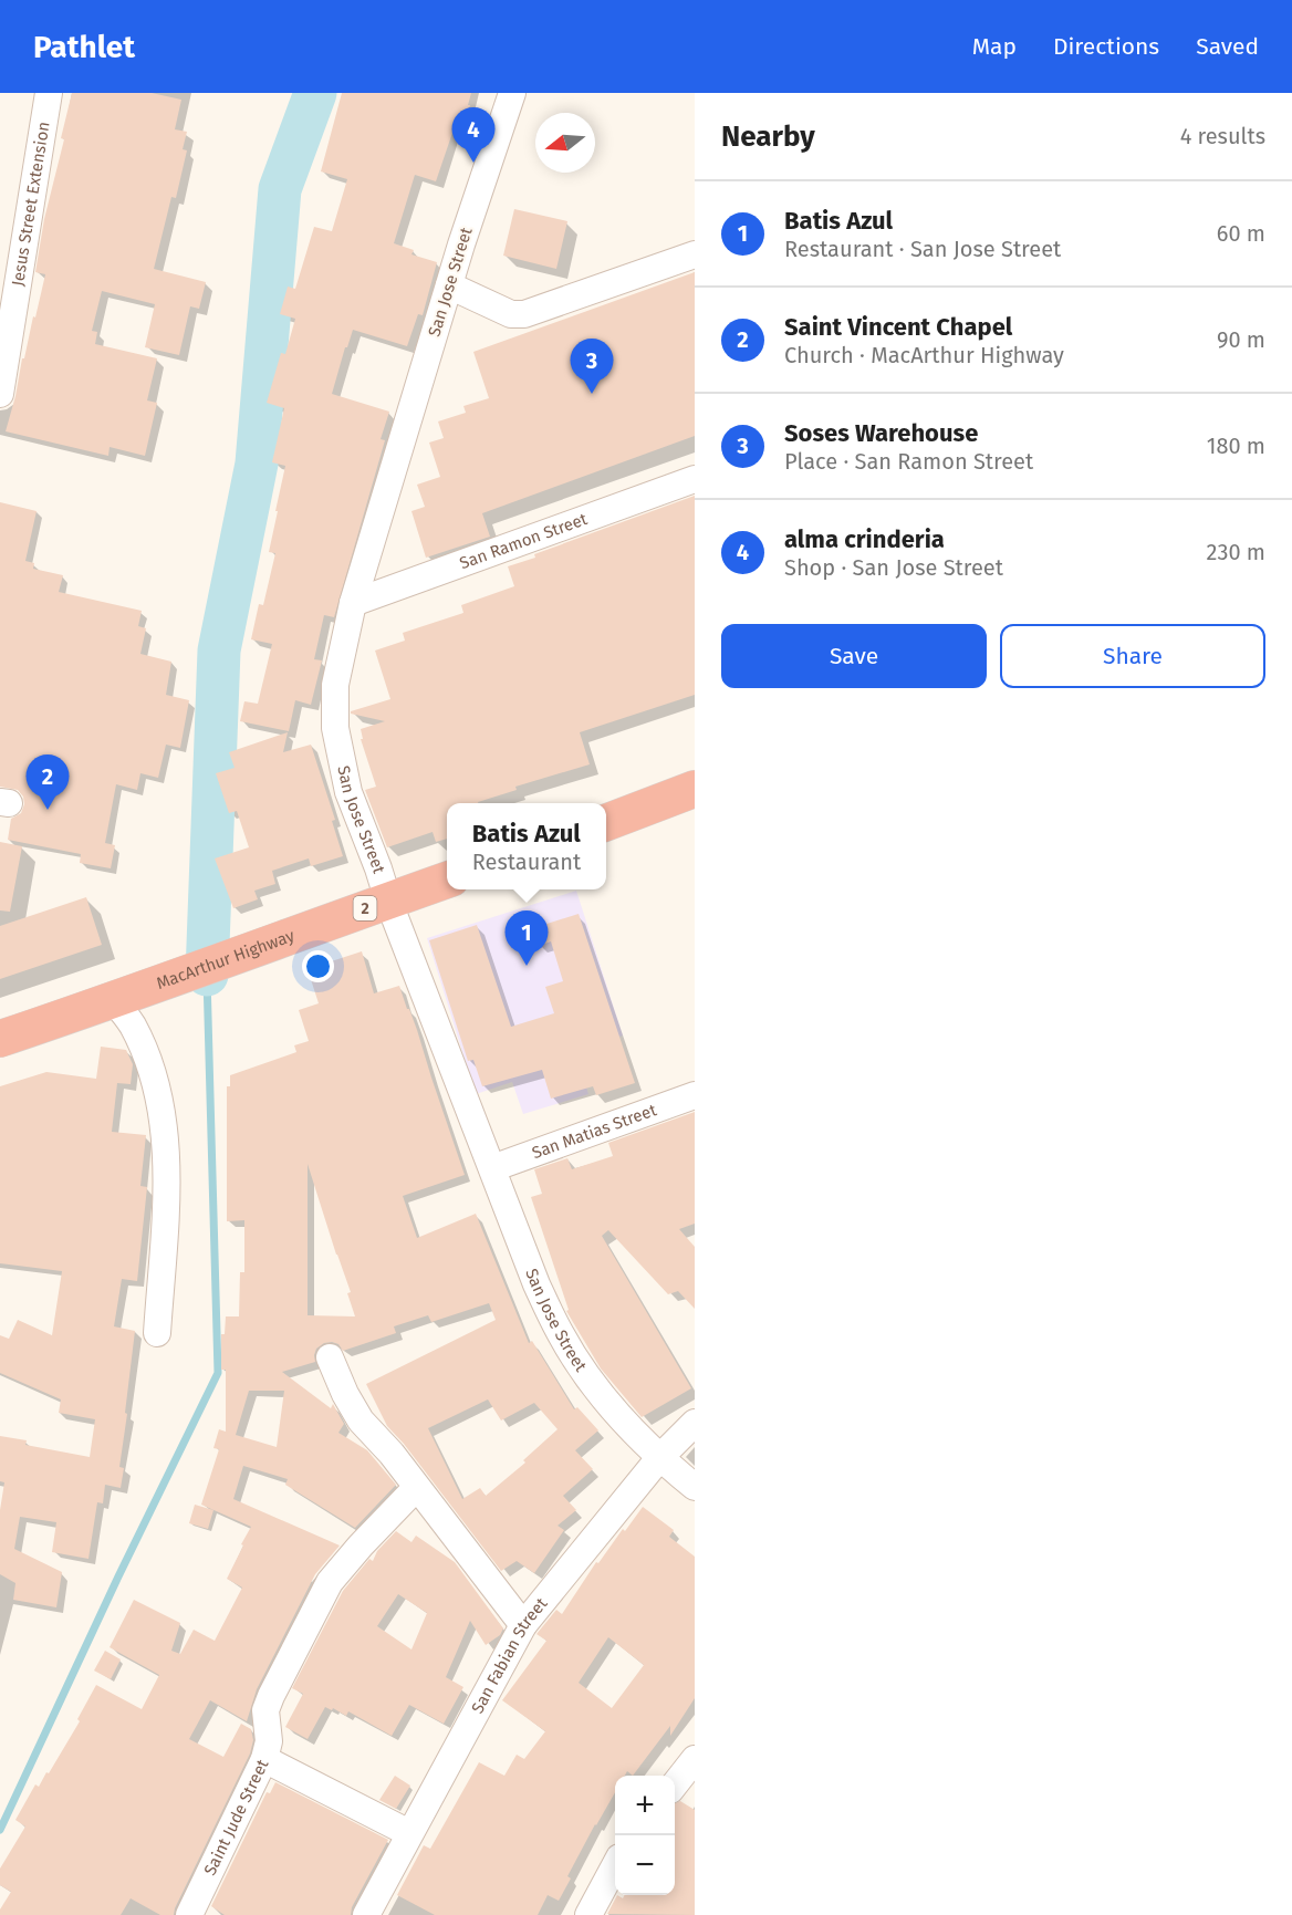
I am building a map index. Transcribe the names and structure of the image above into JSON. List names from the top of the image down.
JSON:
{
  "streets": {
    "highway": ["2", "MacArthur Highway"],
    "street": [
      "Jesus Street Extension",
      "San Jose Street",
      "San Ramon Street",
      "San Matias Street",
      "San Fabian Street",
      "Saint Jude Street"
    ]
  },
  "crossings": [
    ["San Jose Street", "San Ramon Street"],
    ["San Jose Street", "MacArthur Highway"],
    ["San Jose Street", "San Matias Street"],
    ["San Jose Street", "San Fabian Street"],
    ["San Fabian Street", "Saint Jude Street"]
  ],
  "north": "left",
  "page": {
    "header": "Pathlet",
    "nav": ["Map", "Directions", "Saved"],
    "heading": ["Nearby", "4 results"],
    "pins": [
      "4",
      "3",
      "2",
      "1"
    ],
    "list": [
      {
        "mark": "1",
        "name": "Batis Azul",
        "note": "Restaurant · San Jose Street",
        "value": "60 m"
      },
      {
        "mark": "2",
        "name": "Saint Vincent Chapel",
        "note": "Church · MacArthur Highway",
        "value": "90 m"
      },
      {
        "mark": "3",
        "name": "Soses Warehouse",
        "note": "Place · San Ramon Street",
        "value": "180 m"
      },
      {
        "mark": "4",
        "name": "alma crinderia",
        "note": "Shop · San Jose Street",
        "value": "230 m"
      }
    ],
    "buttons": ["Save", "Share"],
    "popup": ["Batis Azul", "Restaurant"],
    "map_buttons": ["+", "−"]
  }
}
